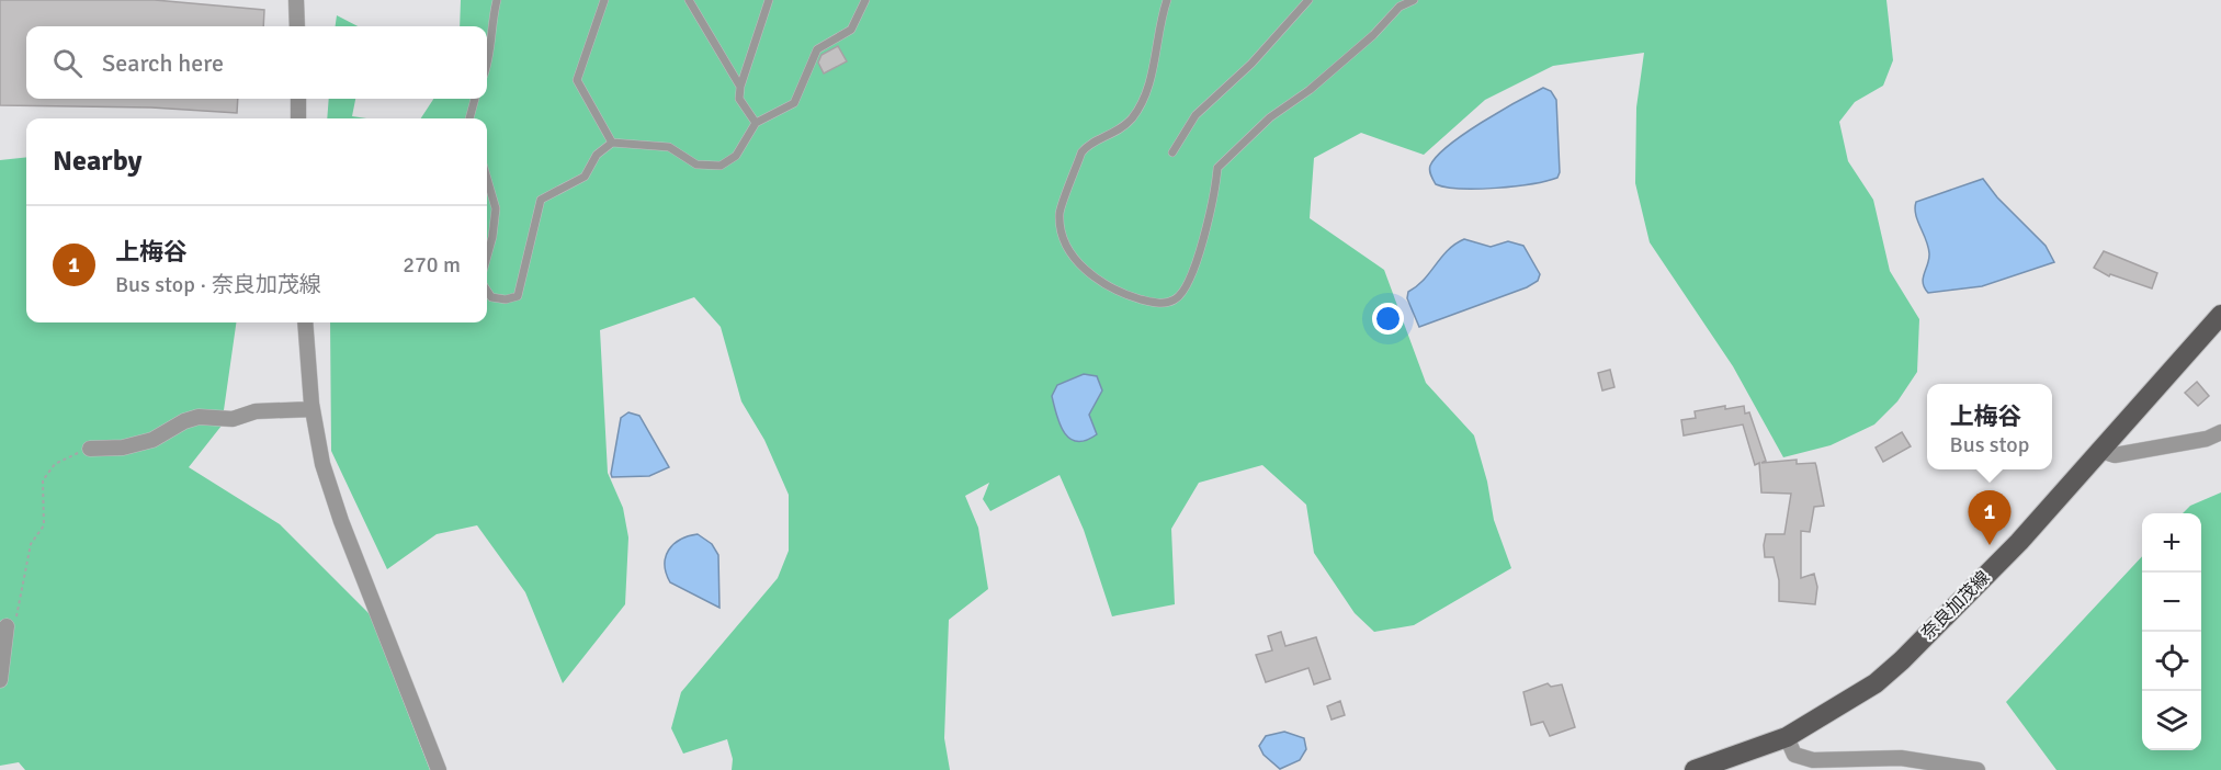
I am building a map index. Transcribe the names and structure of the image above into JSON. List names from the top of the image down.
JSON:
{
  "streets": {
    "main road": ["奈良加茂線"]
  },
  "page": {
    "search": "Search here",
    "heading": "Nearby",
    "list": [
      {
        "mark": "1",
        "name": "上梅谷",
        "note": "Bus stop · 奈良加茂線",
        "value": "270 m"
      }
    ],
    "popup": ["上梅谷", "Bus stop"],
    "pins": "1",
    "map_buttons": ["+", "−"]
  }
}
